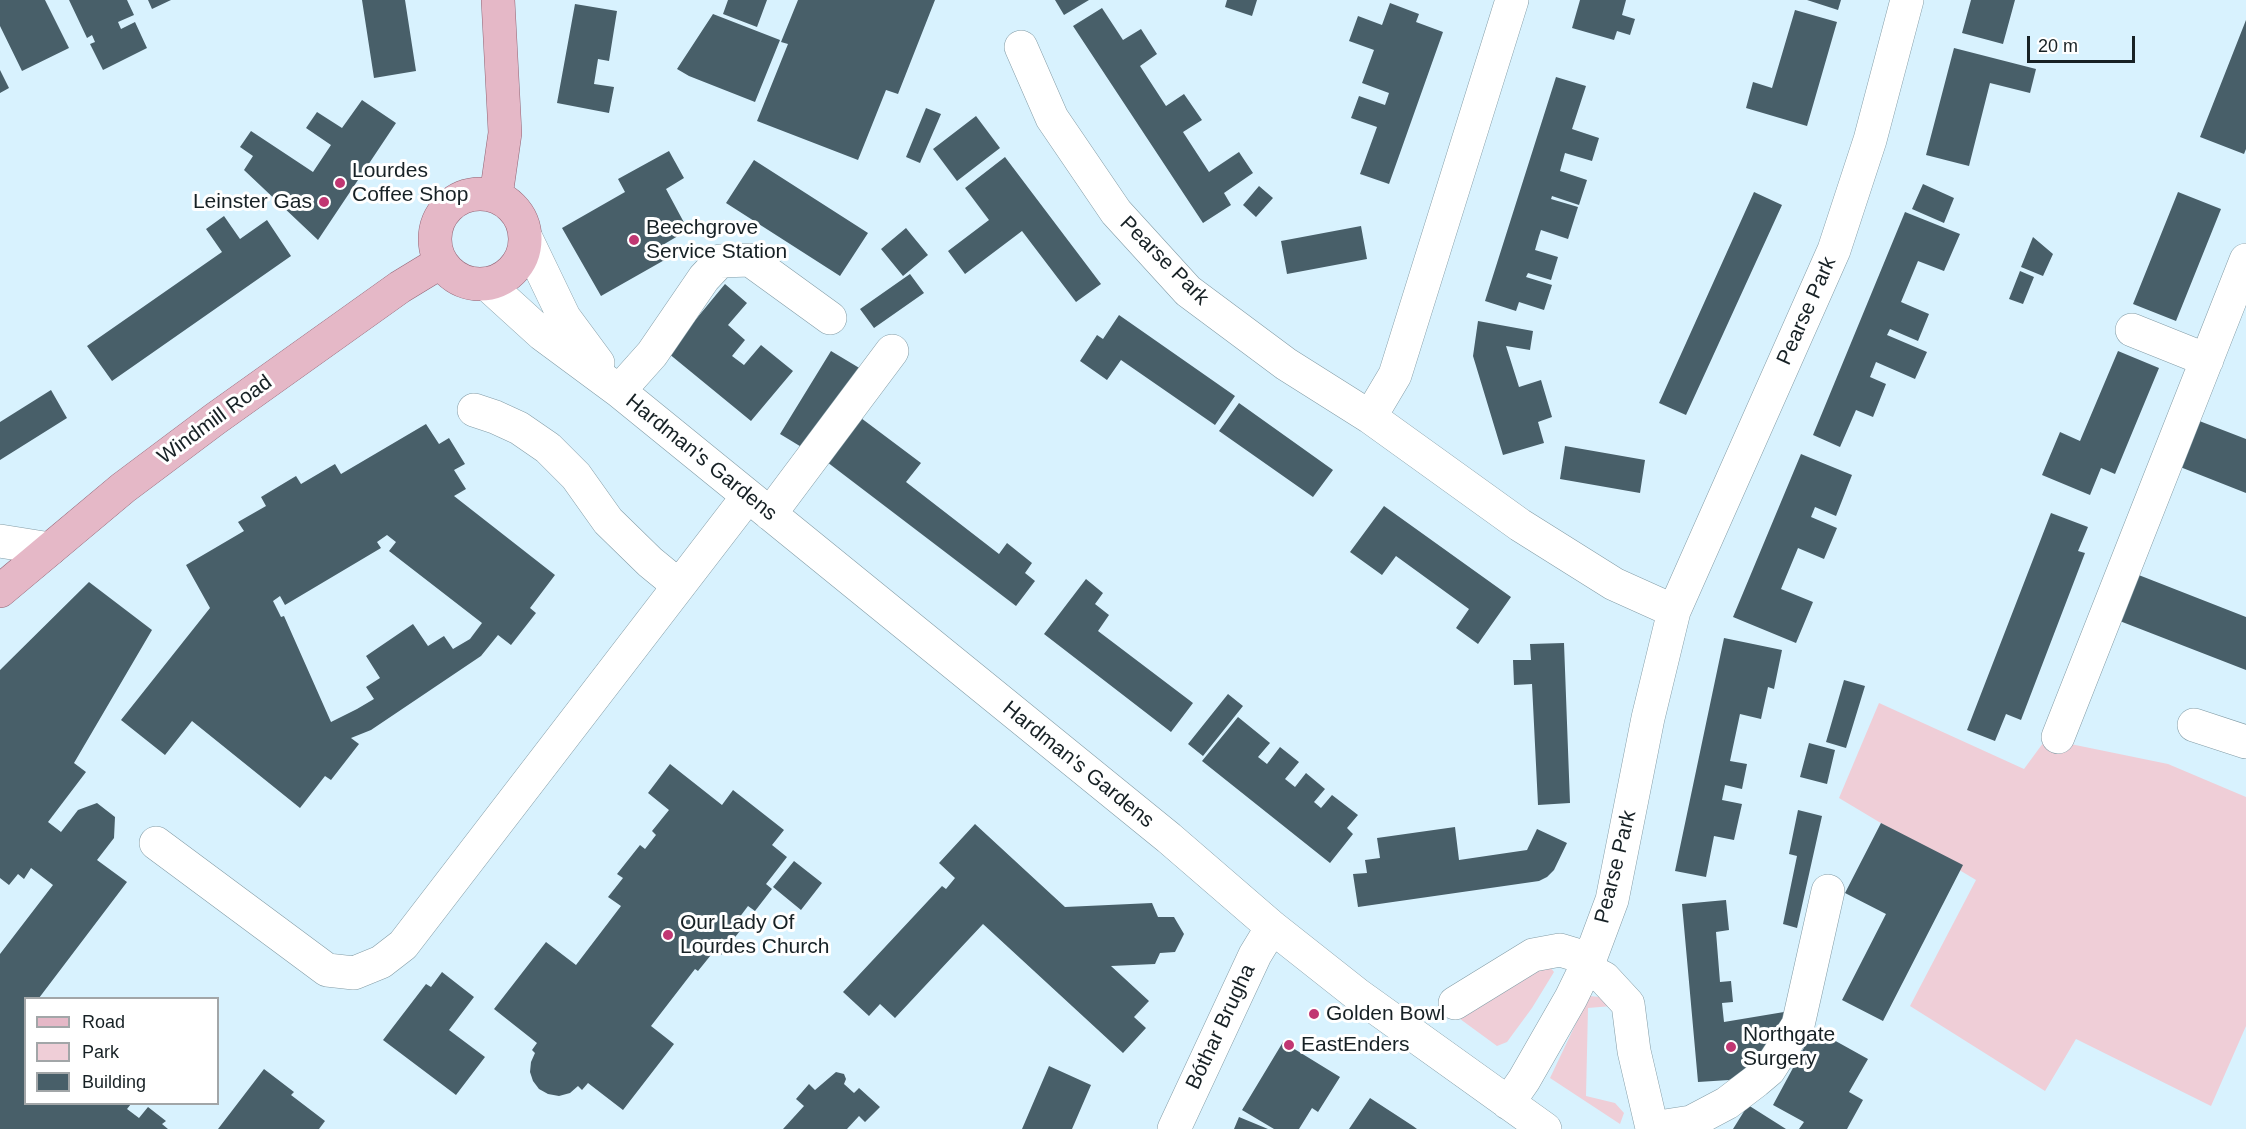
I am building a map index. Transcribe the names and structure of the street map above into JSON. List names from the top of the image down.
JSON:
{
  "streets": {
    "main road": ["Windmill Road"],
    "street": ["Pearse Park", "Hardman's Gardens", "Bóthar Brugha"]
  },
  "crossings": [
    ["Pearse Park", "Hardman's Gardens"],
    ["Windmill Road", "Hardman's Gardens"],
    ["Hardman's Gardens", "Bóthar Brugha"]
  ],
  "places": [
    "Lourdes Coffee Shop",
    "Leinster Gas",
    "Beechgrove Service Station",
    "Our Lady Of Lourdes Church",
    "Golden Bowl",
    "EastEnders",
    "Northgate Surgery"
  ],
  "legend": ["Road", "Park", "Building"],
  "scale_bar": "20 m"
}
